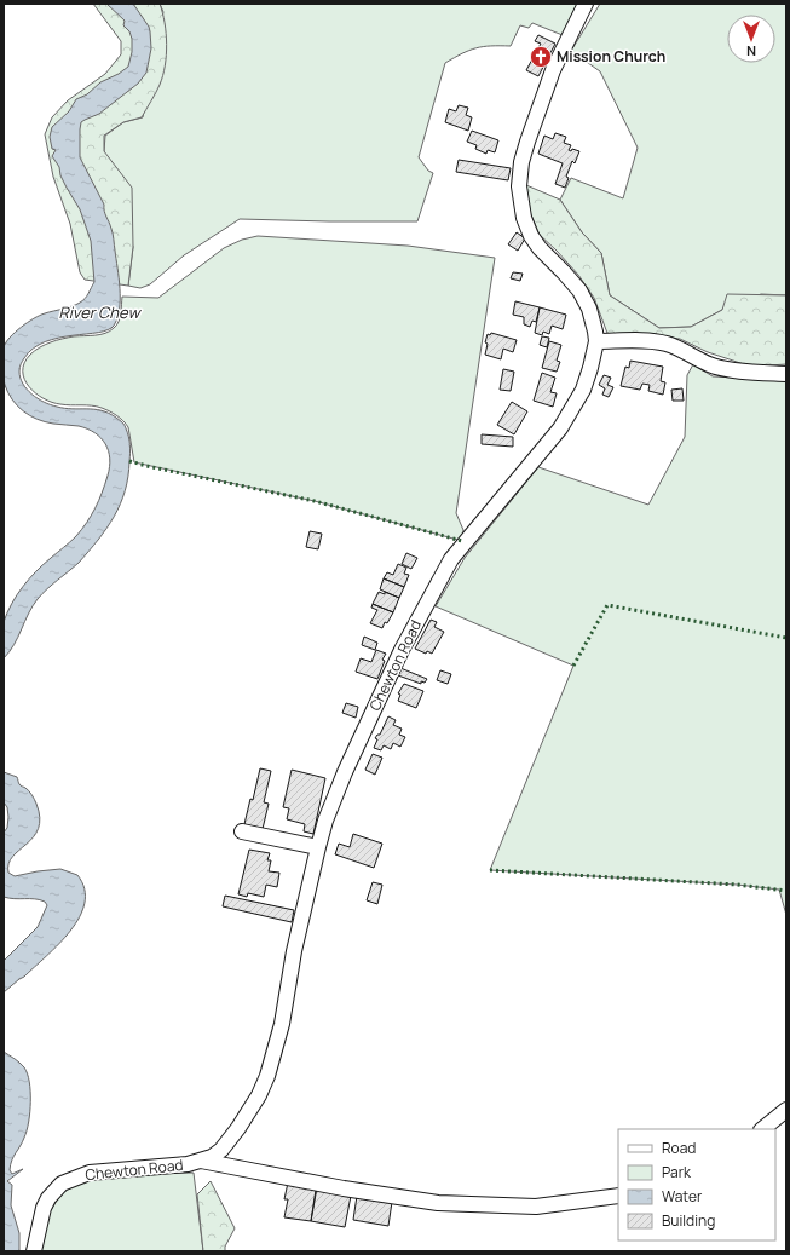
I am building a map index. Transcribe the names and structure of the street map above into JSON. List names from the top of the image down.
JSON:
{
  "streets": {
    "street": ["Chewton Road"]
  },
  "water": ["River Chew"],
  "places": {
    "church": ["Mission Church"]
  },
  "legend": [
    "Road",
    "Park",
    "Water",
    "Building"
  ],
  "north": "bottom"
}
